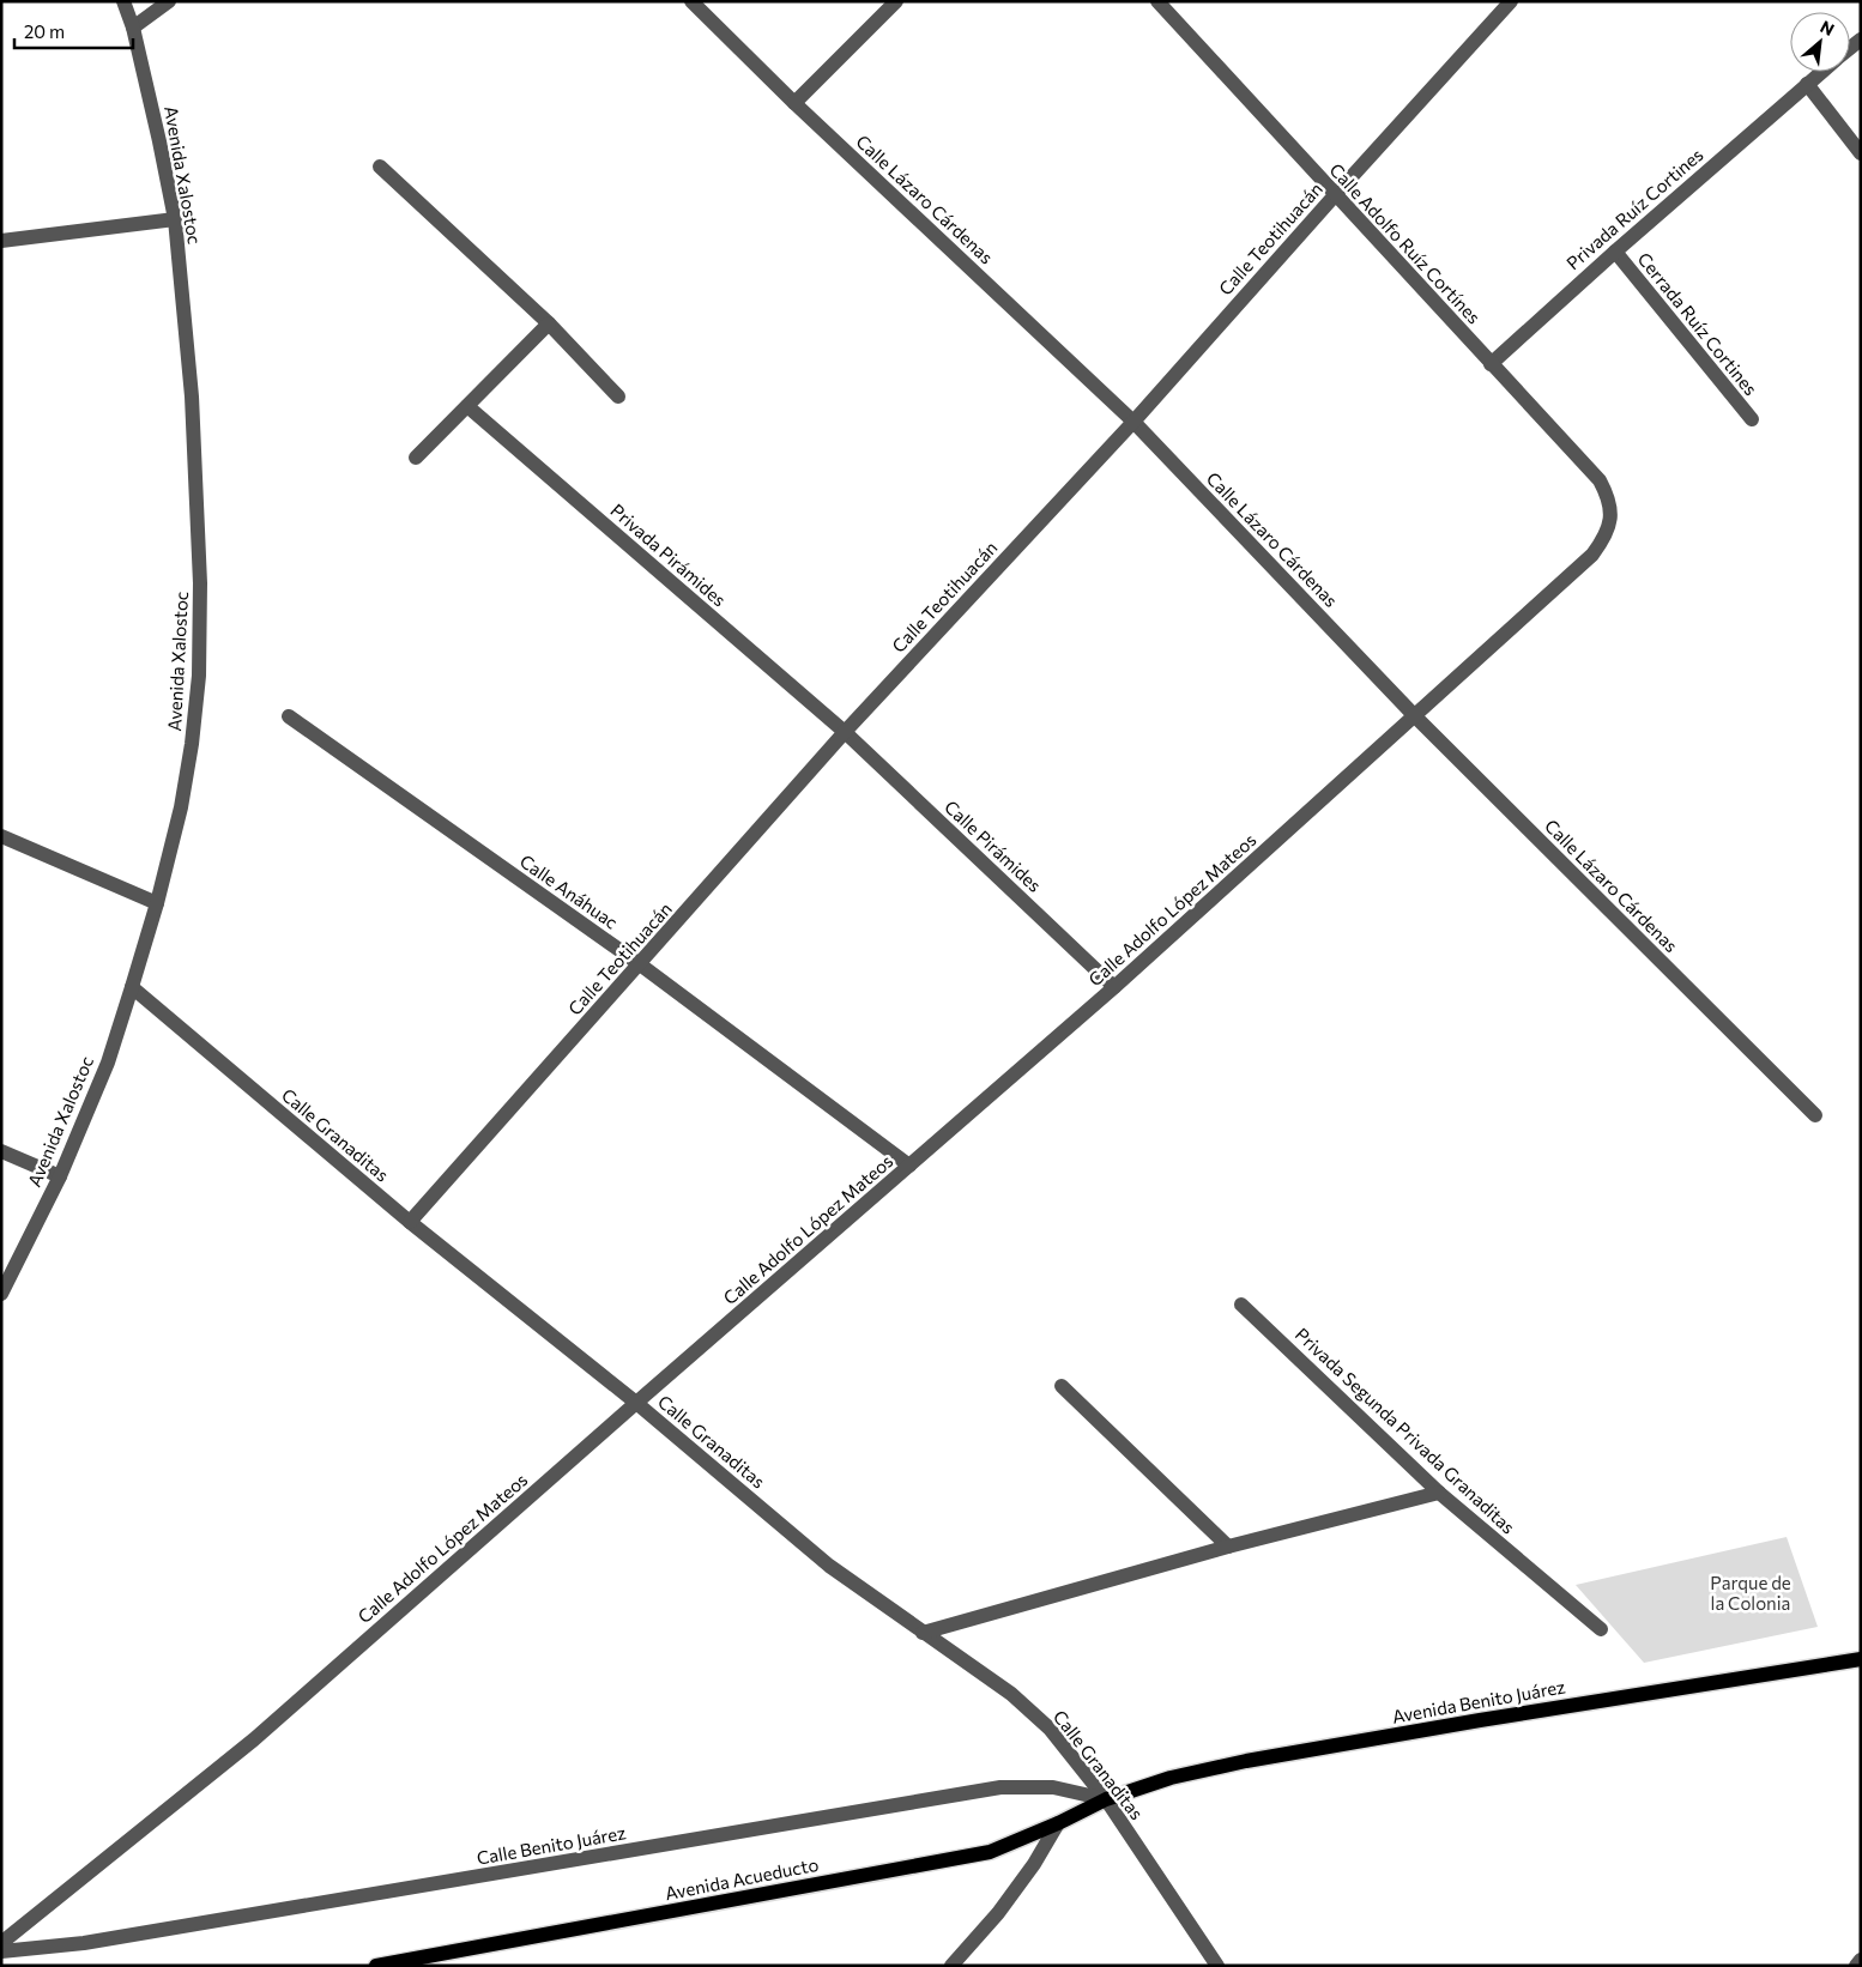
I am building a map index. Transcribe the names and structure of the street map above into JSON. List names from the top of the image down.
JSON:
{
  "streets": {
    "main road": ["Avenida Benito Juárez", "Avenida Acueducto"],
    "street": [
      "Avenida Xalostoc",
      "Calle Lázaro Cárdenas",
      "Privada Ruíz Cortines",
      "Calle Teotihuacán",
      "Calle Adolfo Ruíz Cortínes",
      "Cerrada Ruíz Cortines",
      "Privada Pirámides",
      "Calle Pirámides",
      "Calle Anáhuac",
      "Calle Adolfo López Mateos",
      "Calle Granaditas",
      "Privada Segunda Privada Granaditas",
      "Calle Benito Juárez"
    ]
  },
  "crossings": [
    ["Avenida Xalostoc", "Calle Granaditas"],
    ["Calle Lázaro Cárdenas", "Calle Teotihuacán"],
    ["Calle Lázaro Cárdenas", "Calle Adolfo López Mateos"],
    ["Privada Ruíz Cortines", "Calle Adolfo Ruíz Cortínes"],
    ["Privada Ruíz Cortines", "Cerrada Ruíz Cortines"],
    ["Calle Teotihuacán", "Calle Adolfo Ruíz Cortínes"],
    ["Calle Teotihuacán", "Privada Pirámides"],
    ["Calle Teotihuacán", "Calle Pirámides"],
    ["Calle Teotihuacán", "Calle Anáhuac"],
    ["Calle Teotihuacán", "Calle Granaditas"],
    ["Calle Adolfo Ruíz Cortínes", "Calle Adolfo López Mateos"],
    ["Privada Pirámides", "Calle Pirámides"],
    ["Calle Pirámides", "Calle Adolfo López Mateos"],
    ["Calle Anáhuac", "Calle Adolfo López Mateos"],
    ["Calle Adolfo López Mateos", "Calle Granaditas"],
    ["Calle Granaditas", "Avenida Benito Juárez"],
    ["Calle Granaditas", "Calle Benito Juárez"],
    ["Calle Granaditas", "Avenida Acueducto"],
    ["Avenida Benito Juárez", "Calle Benito Juárez"],
    ["Avenida Benito Juárez", "Avenida Acueducto"],
    ["Calle Benito Juárez", "Avenida Acueducto"]
  ],
  "parks": ["Parque de la Colonia"],
  "scale_bar": "20 m",
  "north": "top right"
}
